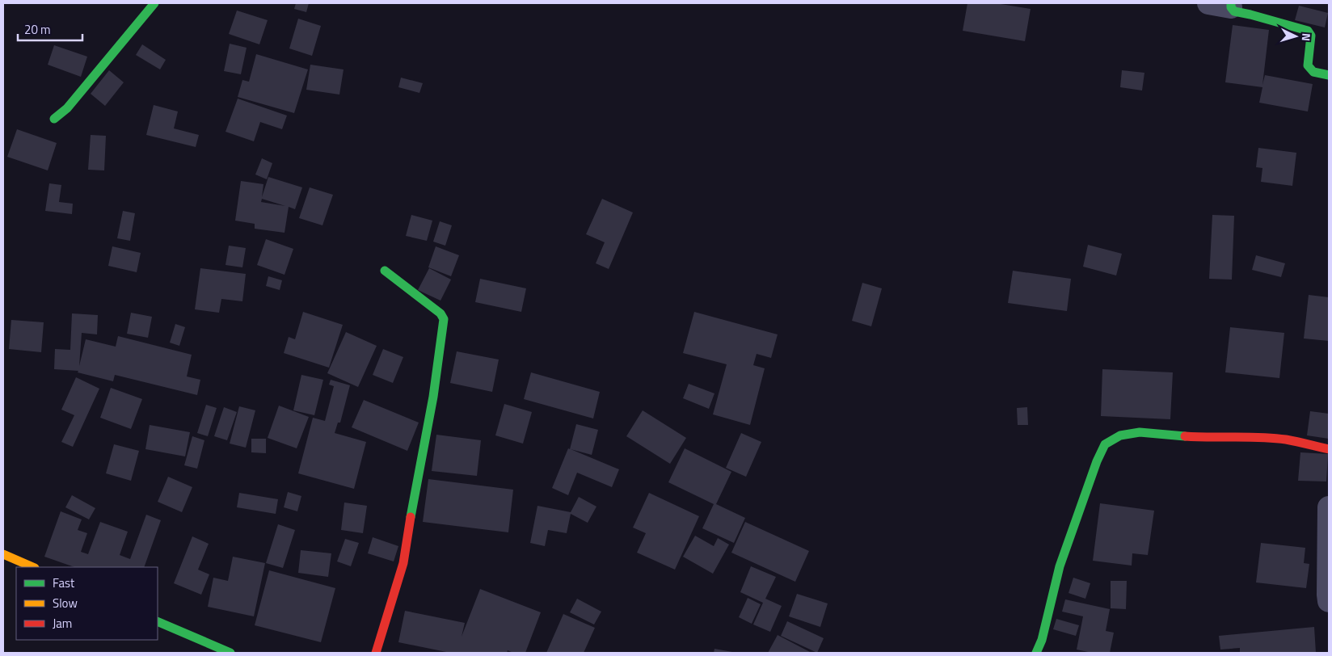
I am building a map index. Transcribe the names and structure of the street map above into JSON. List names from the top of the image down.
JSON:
{
  "legend": ["Fast", "Slow", "Jam"],
  "scale_bar": "20 m",
  "north": "right"
}
